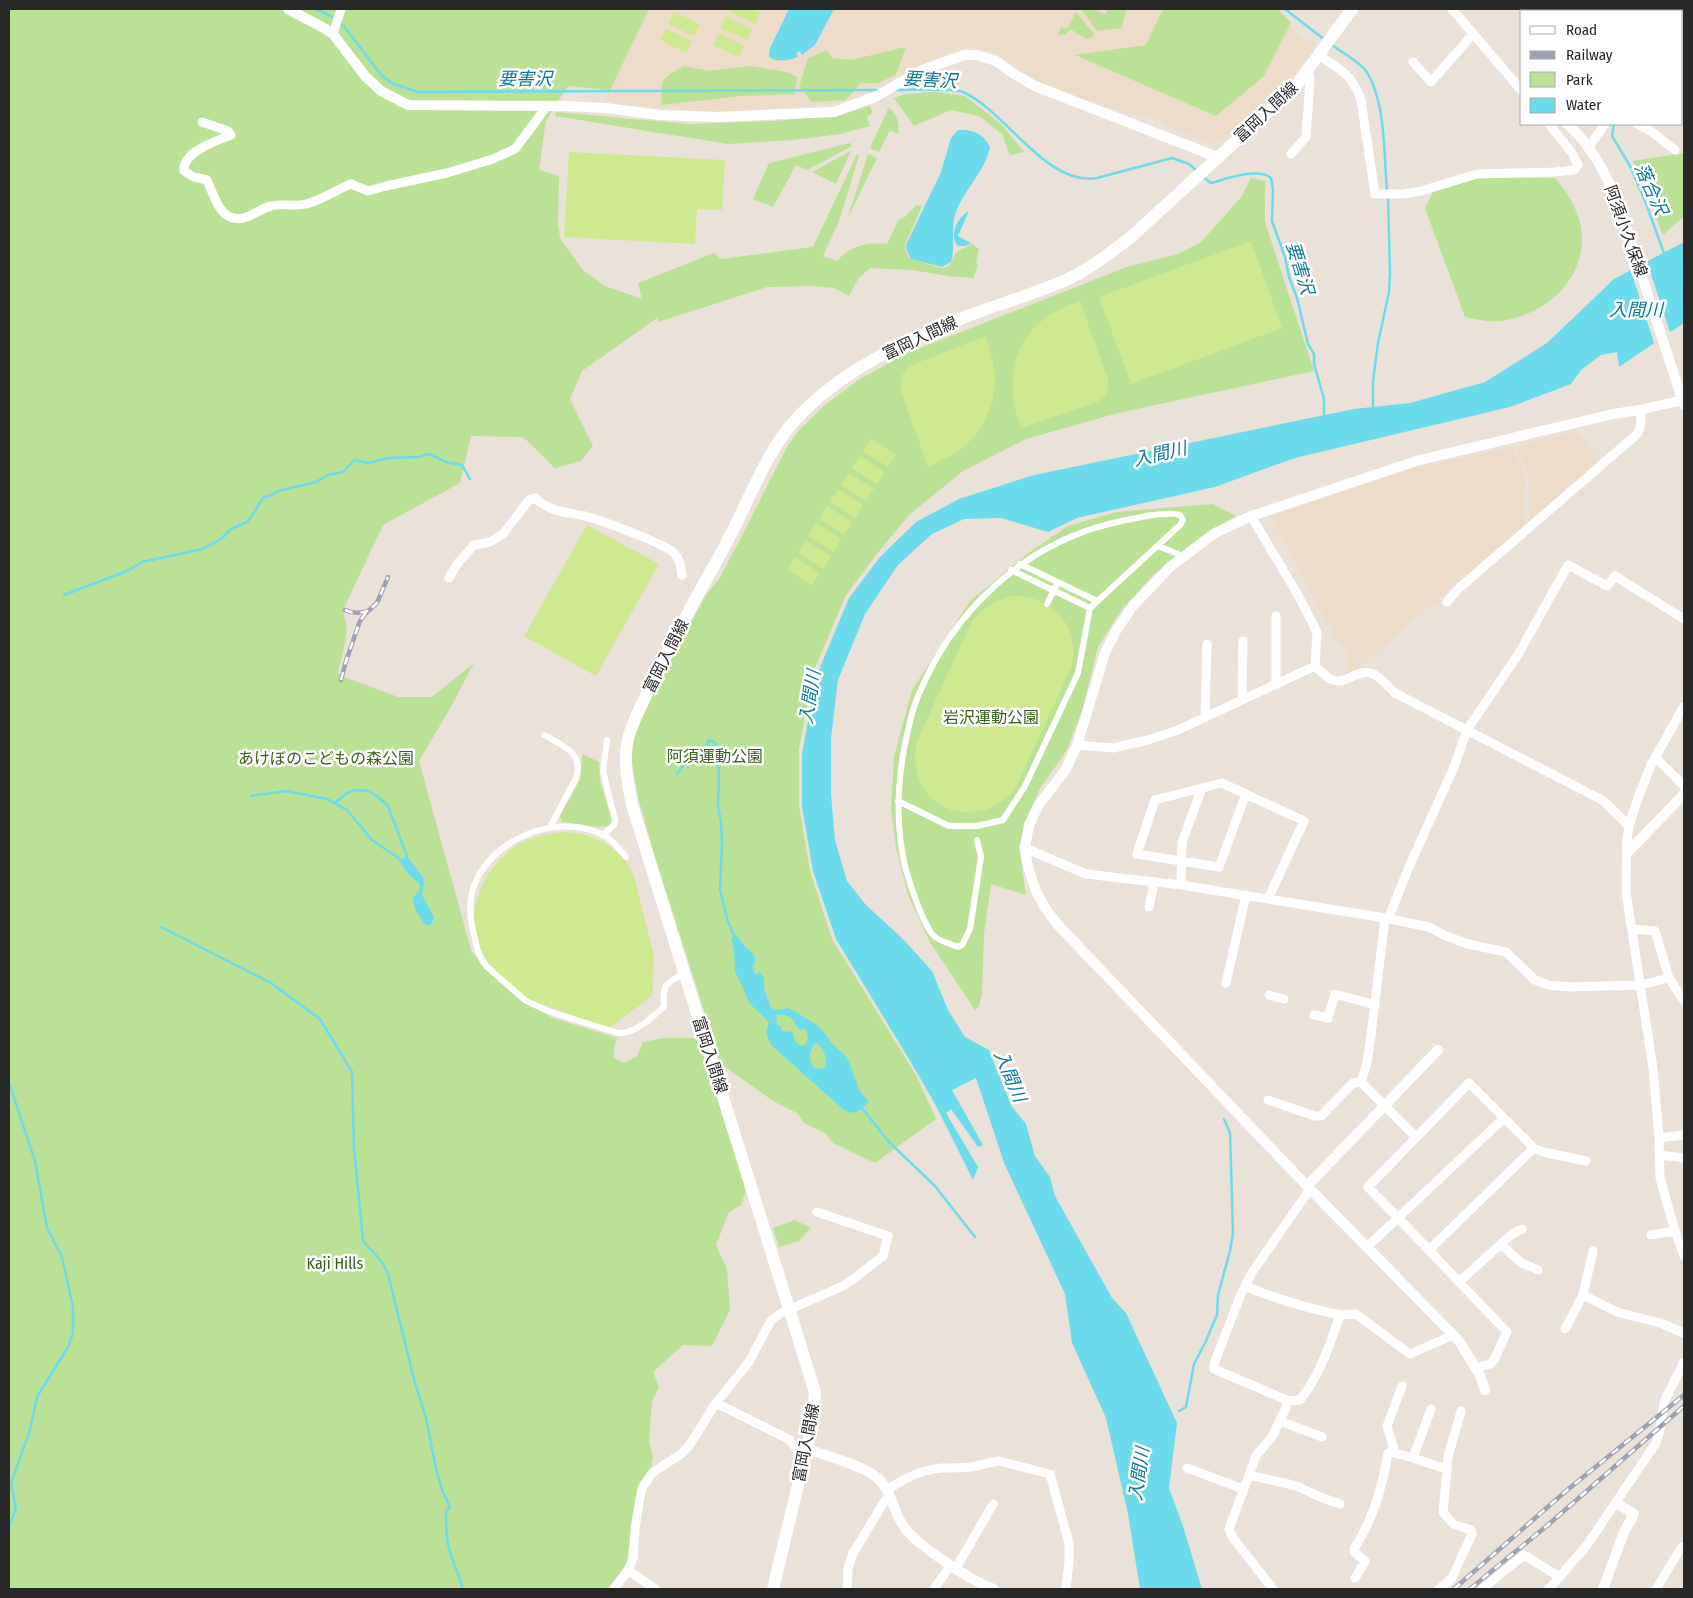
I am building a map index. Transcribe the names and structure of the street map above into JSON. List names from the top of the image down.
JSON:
{
  "streets": {
    "main road": ["富岡入間線"],
    "street": ["阿須小久保線"]
  },
  "water": ["要害沢", "落合沢", "入間川"],
  "parks": [
    "岩沢運動公園",
    "阿須運動公園",
    "あけぼのこどもの森公園",
    "Kaji Hills"
  ],
  "legend": [
    "Road",
    "Railway",
    "Park",
    "Water"
  ]
}
